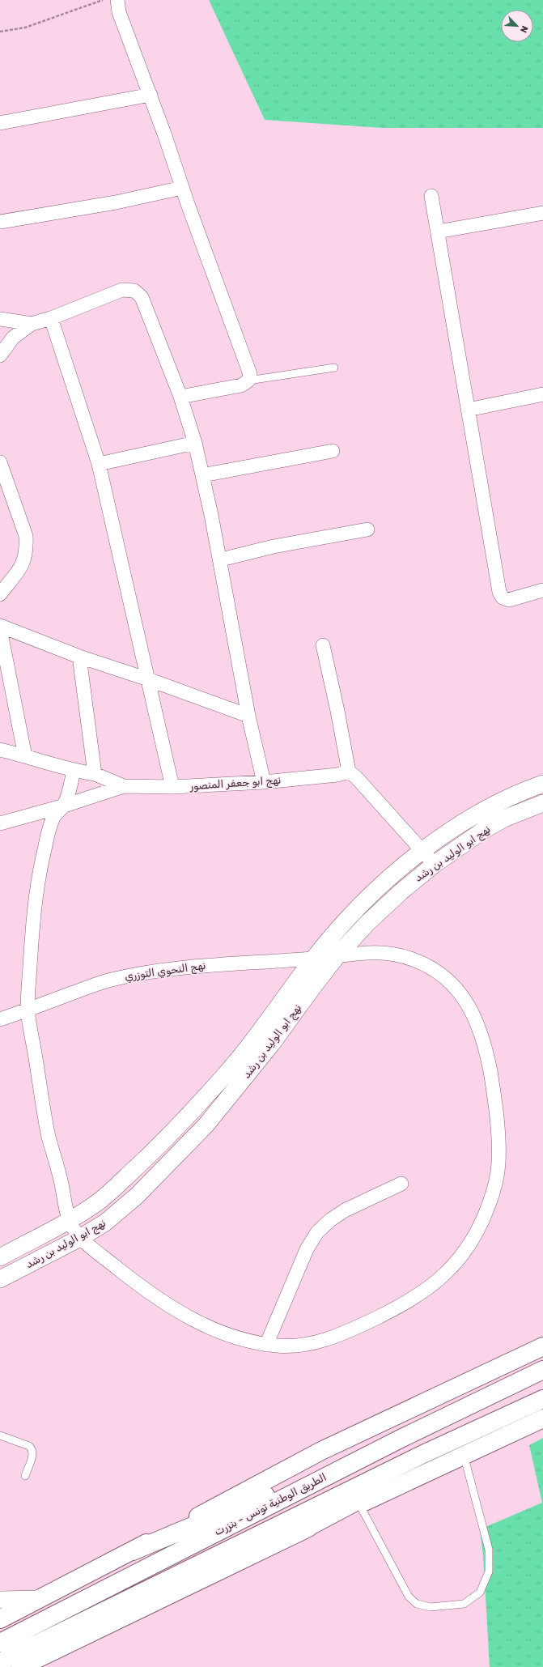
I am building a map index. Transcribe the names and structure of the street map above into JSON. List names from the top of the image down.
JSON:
{
  "streets": {
    "main road": ["الطريق الوطنية تونس - بنزرت"],
    "street": ["نهج ابو جعفر المنصور", "نهج ابو الوليد بن رشد", "نهج النحوي التوزري"]
  },
  "crossings": [
    ["نهج ابو الوليد بن رشد", "نهج النحوي التوزري"]
  ],
  "north": "bottom right"
}
